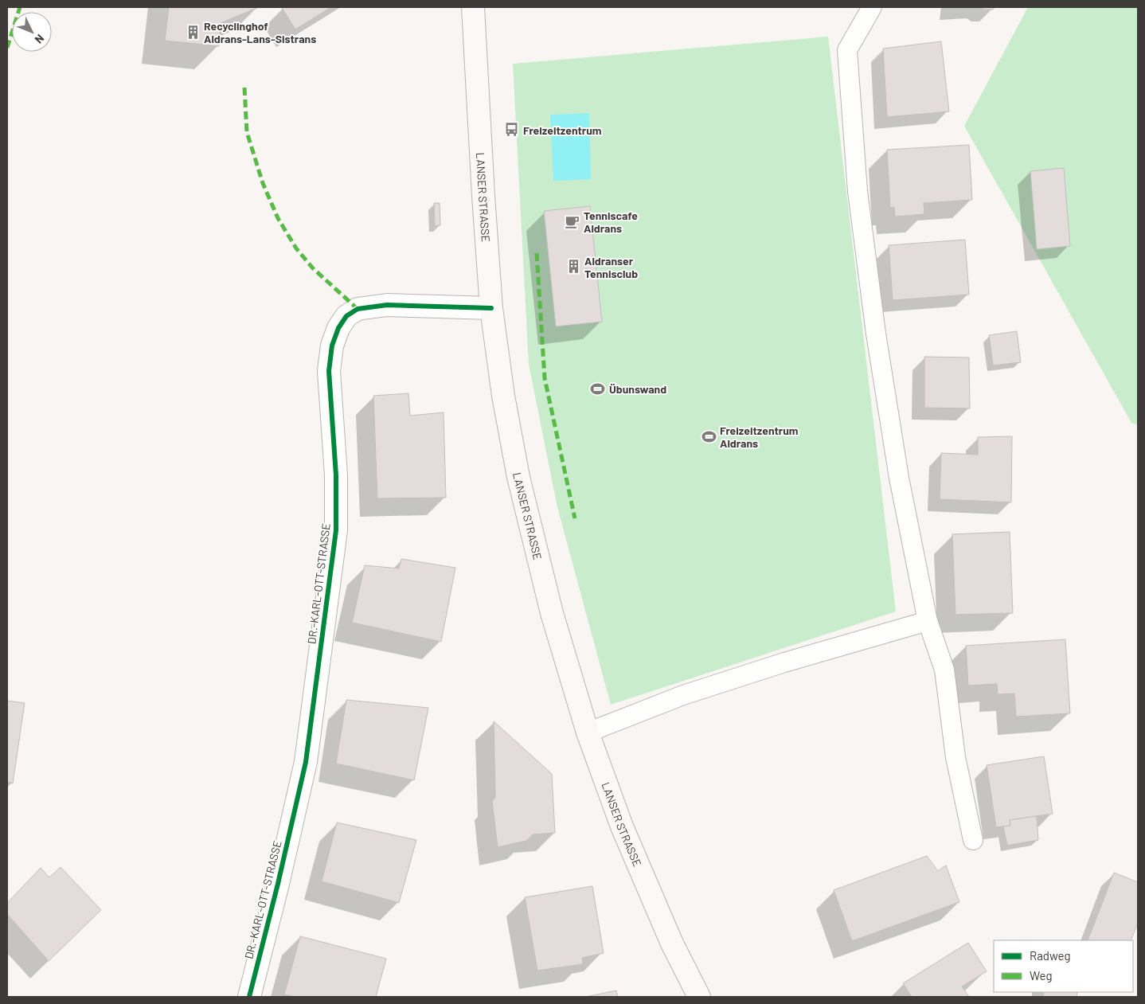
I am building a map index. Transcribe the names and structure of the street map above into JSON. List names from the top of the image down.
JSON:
{
  "streets": {
    "main road": ["LANSER STRASSE"],
    "street": ["DR.-KARL-OTT-STRASSE"]
  },
  "crossings": [
    ["LANSER STRASSE", "DR.-KARL-OTT-STRASSE"]
  ],
  "places": {
    "building": ["Recyclinghof Aldrans-Lans-Sistrans", "Aldranser Tennisclub"],
    "bus stop": ["Freizeitzentrum"],
    "cafe": ["Tenniscafe Aldrans"],
    "sports": ["Übunswand", "Freizeitzentrum Aldrans"]
  },
  "legend": ["Radweg", "Weg"],
  "north": "bottom right"
}
